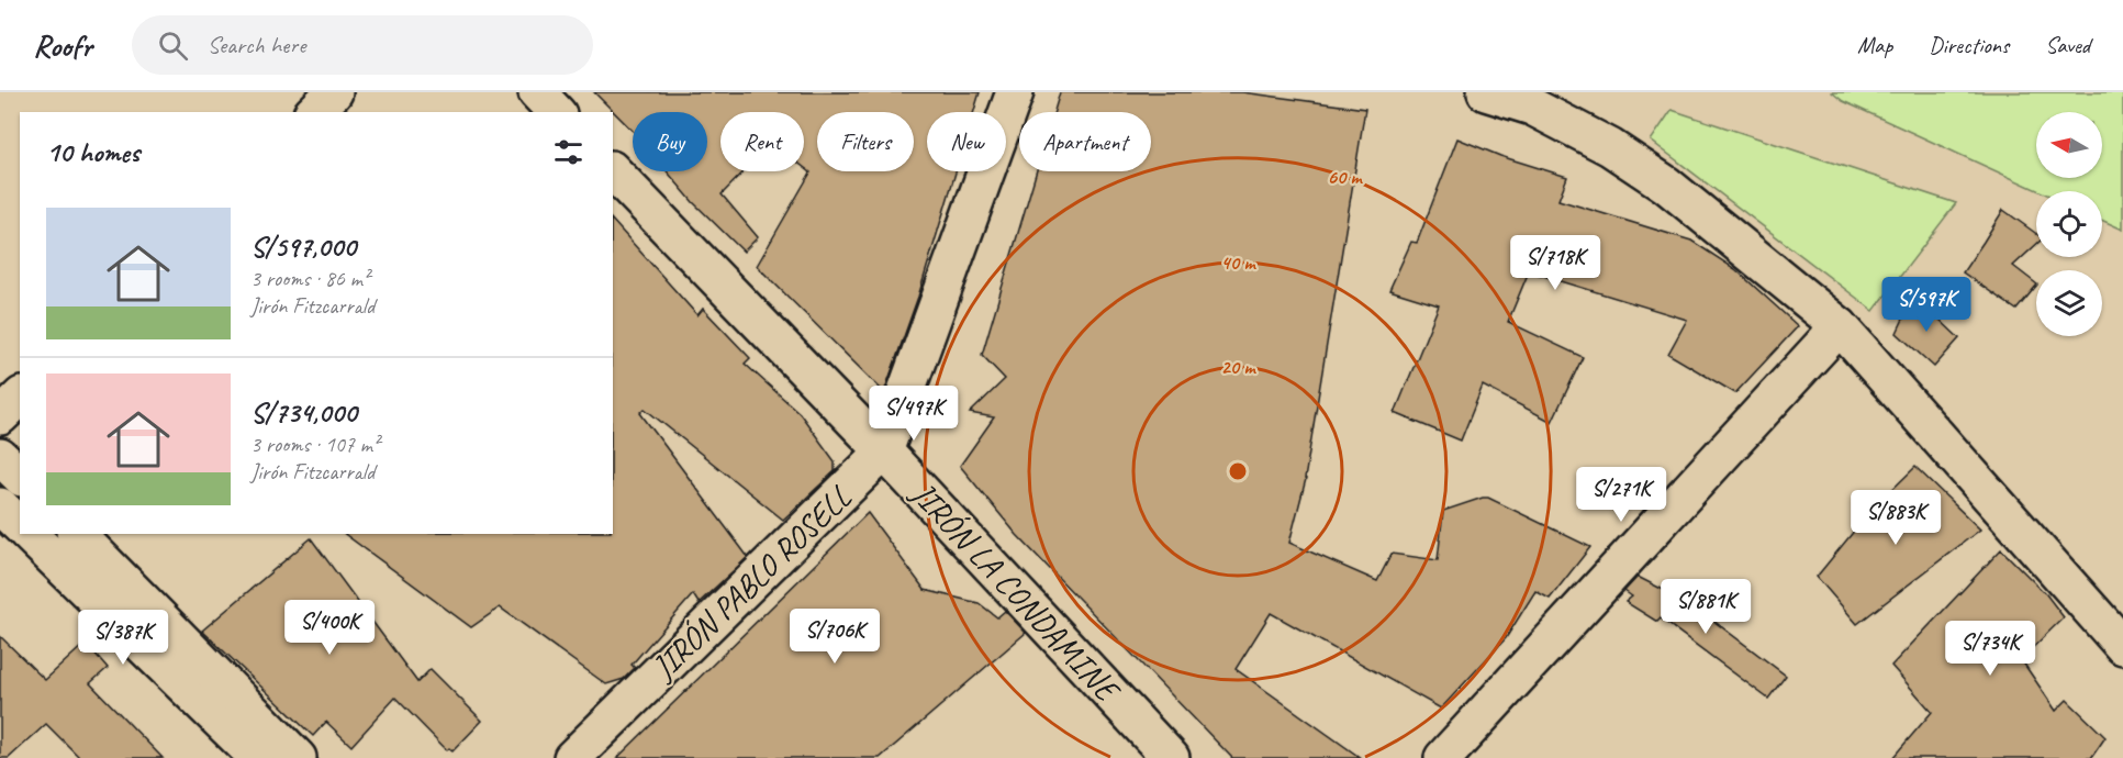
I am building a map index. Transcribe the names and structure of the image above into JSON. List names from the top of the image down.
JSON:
{
  "streets": {
    "street": ["JIRÓN PABLO ROSELL", "JIRÓN LA CONDAMINE"]
  },
  "crossings": [
    ["JIRÓN PABLO ROSELL", "JIRÓN LA CONDAMINE"]
  ],
  "north": "left",
  "page": {
    "header": "Roofr",
    "search": "Search here",
    "nav": ["Map", "Directions", "Saved"],
    "chip": [
      "Buy",
      "Rent",
      "Filters",
      "New",
      "Apartment"
    ],
    "heading": "10 homes",
    "list": [
      {
        "name": "S/597,000",
        "note": "3 rooms · 86 m² · Jirón Fitzcarrald"
      },
      {
        "name": "S/734,000",
        "note": "3 rooms · 107 m² · Jirón Fitzcarrald"
      }
    ],
    "price": [
      "S/718K",
      "S/597K",
      "S/497K",
      "S/271K",
      "S/883K",
      "S/881K",
      "S/400K",
      "S/706K",
      "S/387K",
      "S/734K"
    ]
  },
  "rings": ["60 m", "40 m", "20 m"]
}
